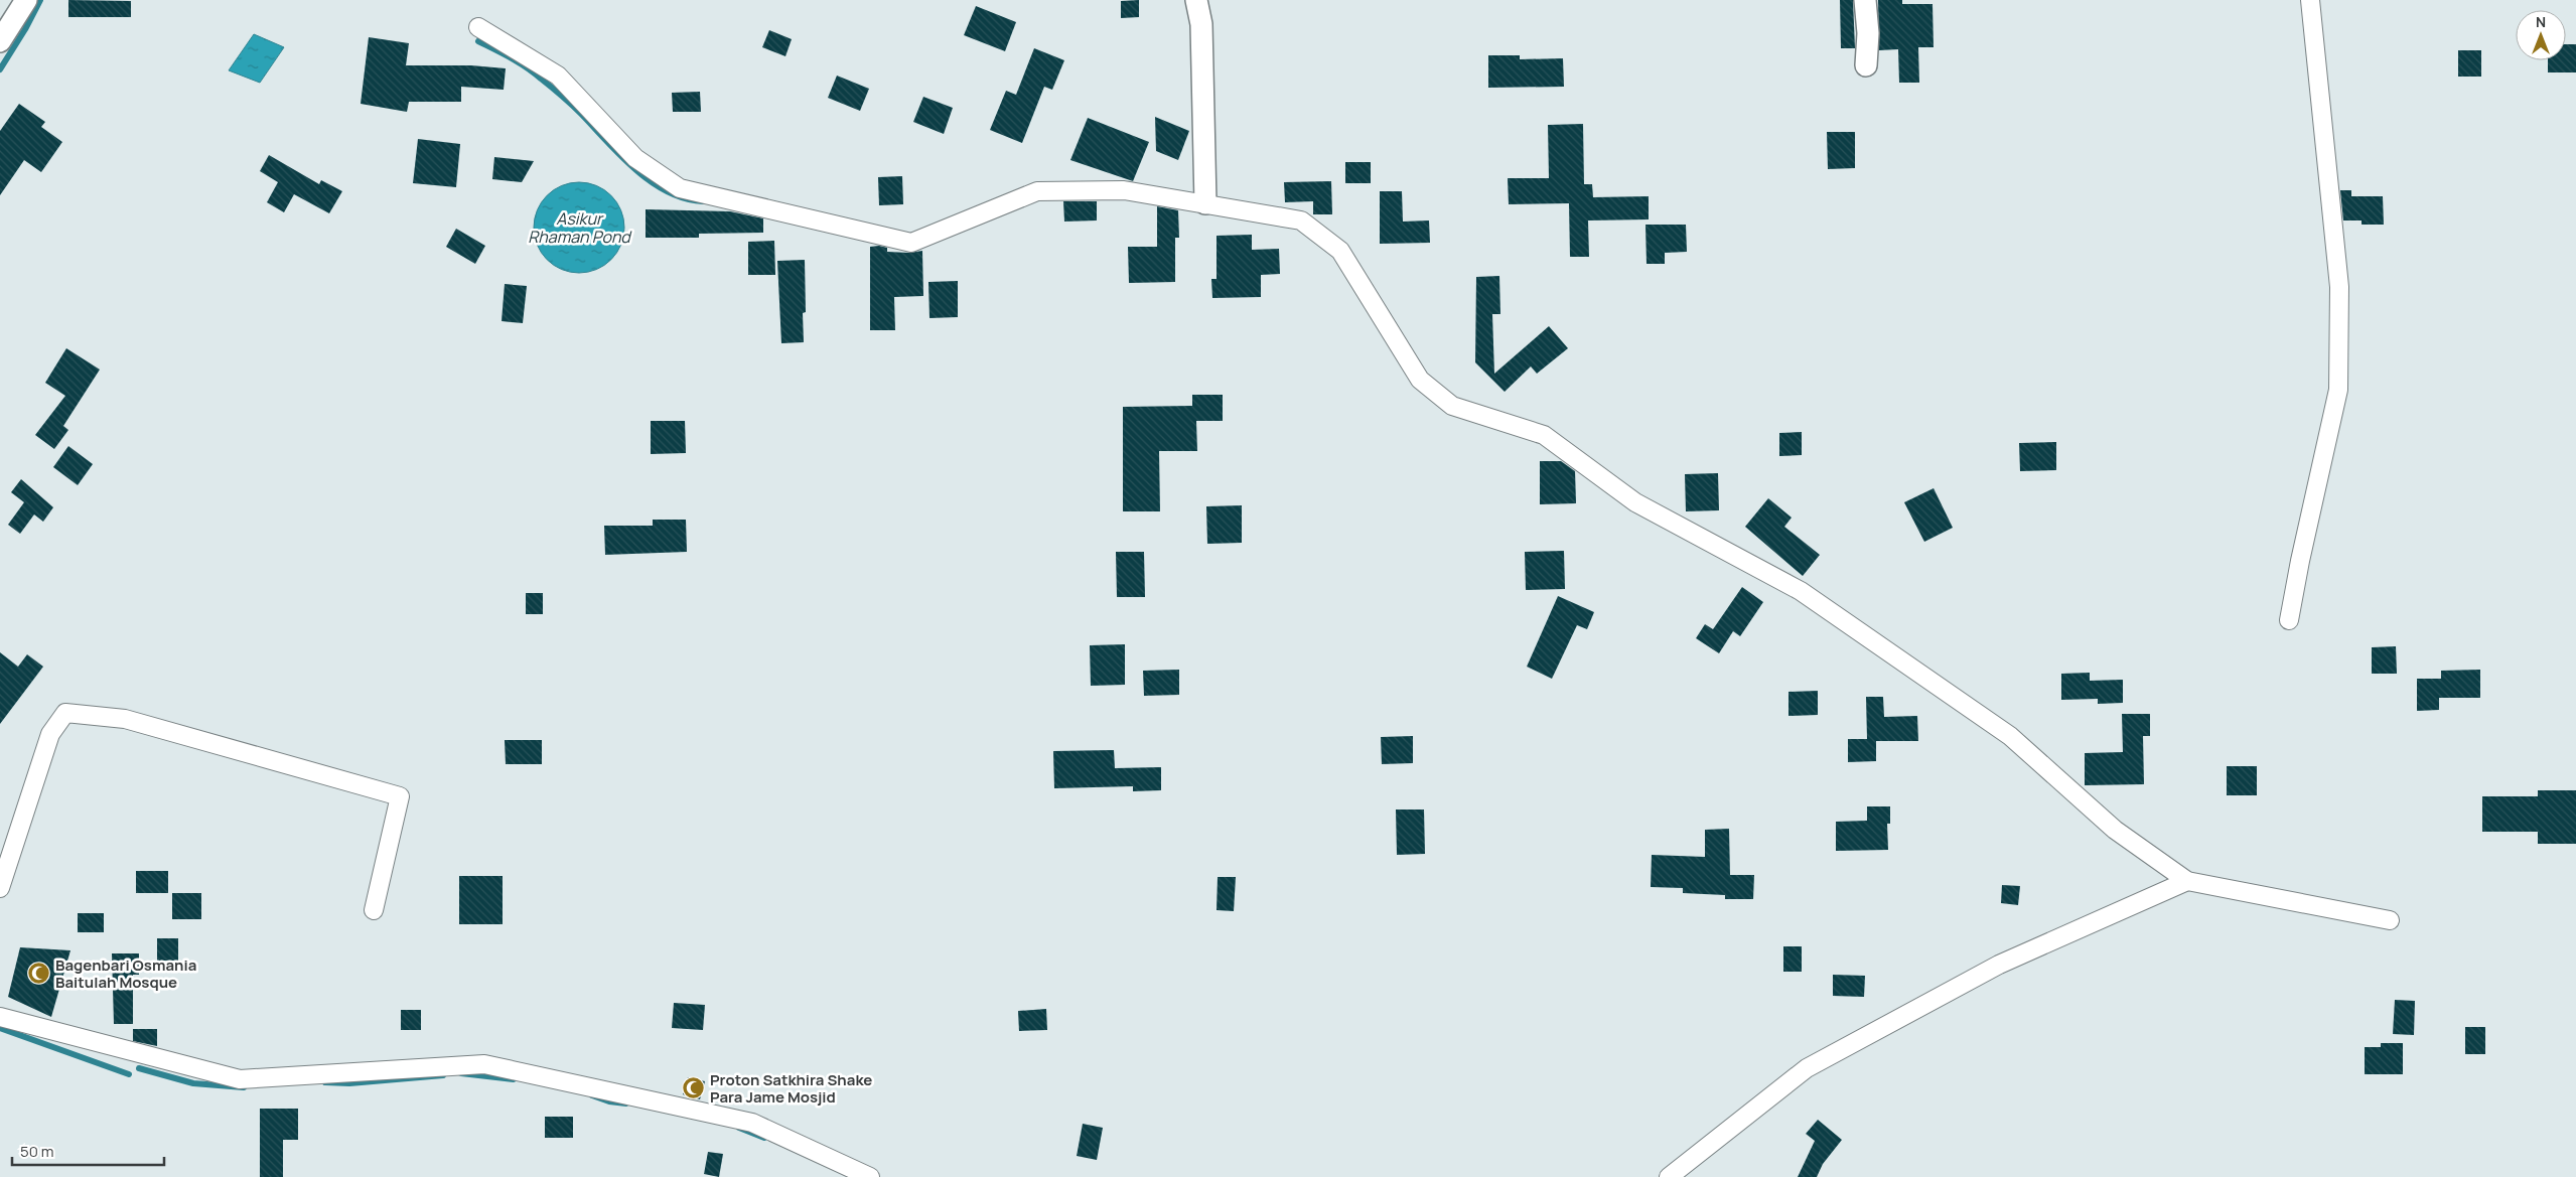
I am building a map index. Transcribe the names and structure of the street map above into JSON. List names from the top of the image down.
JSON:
{
  "water": ["Asikur Rhaman Pond"],
  "places": {
    "mosque": ["Bagenbari Osmania Baitulah Mosque", "Proton Satkhira Shake Para Jame Mosjid"]
  },
  "scale_bar": "50 m",
  "north": "top"
}
